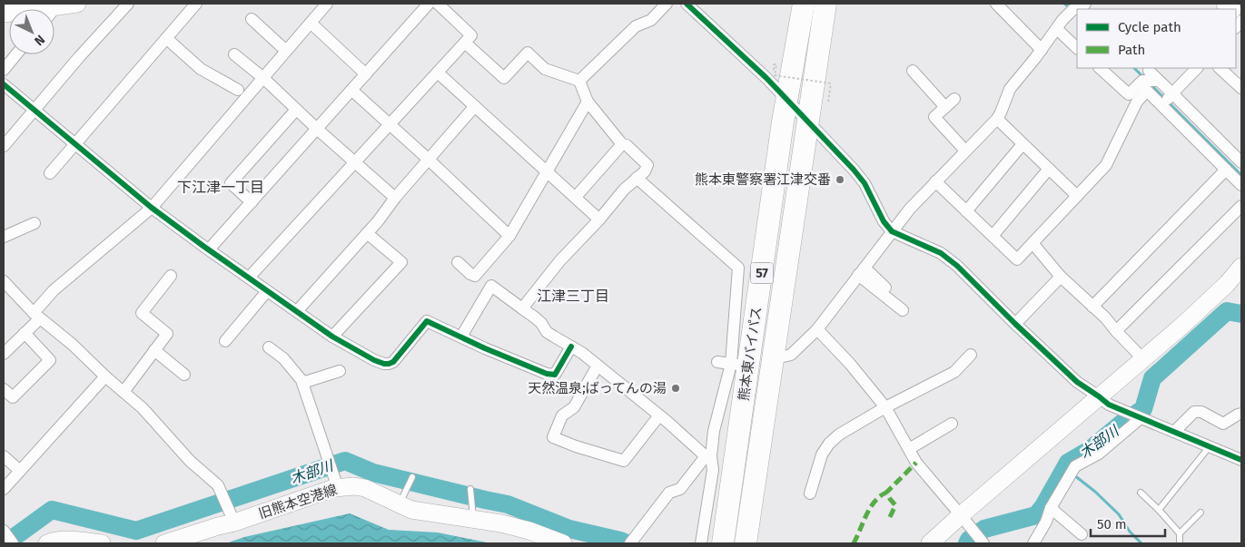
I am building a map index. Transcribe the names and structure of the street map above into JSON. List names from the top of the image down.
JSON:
{
  "streets": {
    "highway": ["57", "熊本東バイパス"],
    "street": ["旧熊本空港線"]
  },
  "districts": ["下江津一丁目", "江津三丁目"],
  "water": ["木部川"],
  "places": ["熊本東警察署江津交番", "天然温泉;ばってんの湯"],
  "legend": ["Cycle path", "Path"],
  "scale_bar": "50 m",
  "north": "bottom right"
}
